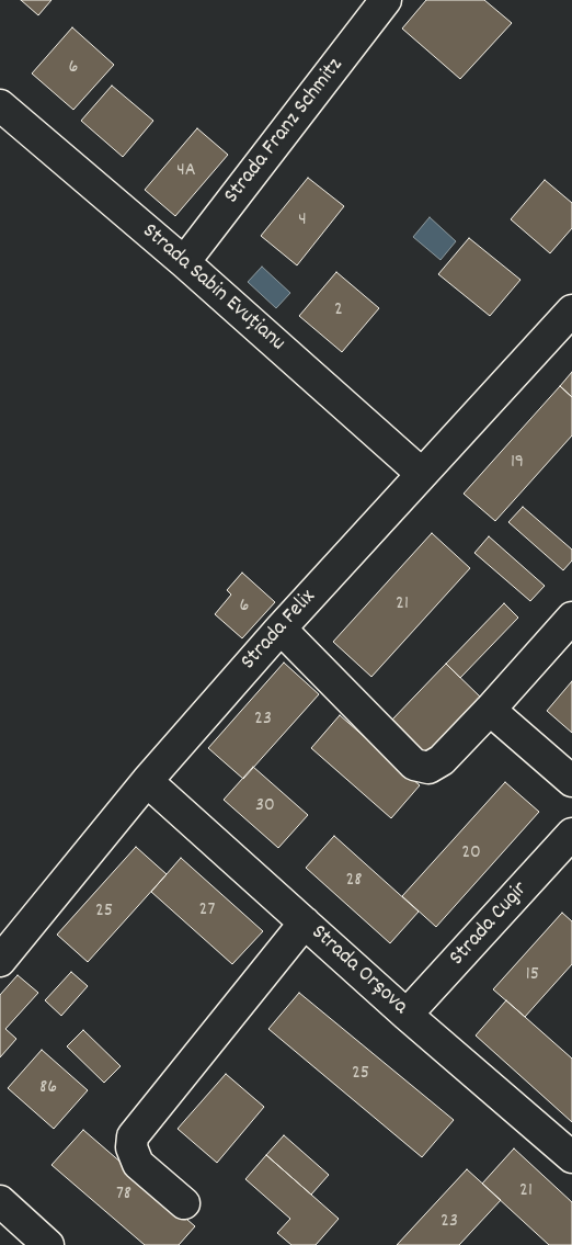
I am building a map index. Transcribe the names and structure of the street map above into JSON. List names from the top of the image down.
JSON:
{
  "streets": {
    "street": [
      "Strada Franz Schmitz",
      "Strada Sabin Evuțianu",
      "Strada Felix",
      "Strada Cugir",
      "Strada Orșova"
    ]
  },
  "crossings": [
    ["Strada Franz Schmitz", "Strada Sabin Evuțianu"],
    ["Strada Sabin Evuțianu", "Strada Felix"],
    ["Strada Felix", "Strada Orșova"],
    ["Strada Cugir", "Strada Orșova"]
  ],
  "house_numbers": [
    "6",
    "4A",
    "4",
    "2",
    "19",
    "21",
    "6",
    "23",
    "30",
    "20",
    "28",
    "27",
    "25",
    "15",
    "25",
    "86",
    "21",
    "78",
    "23"
  ]
}
